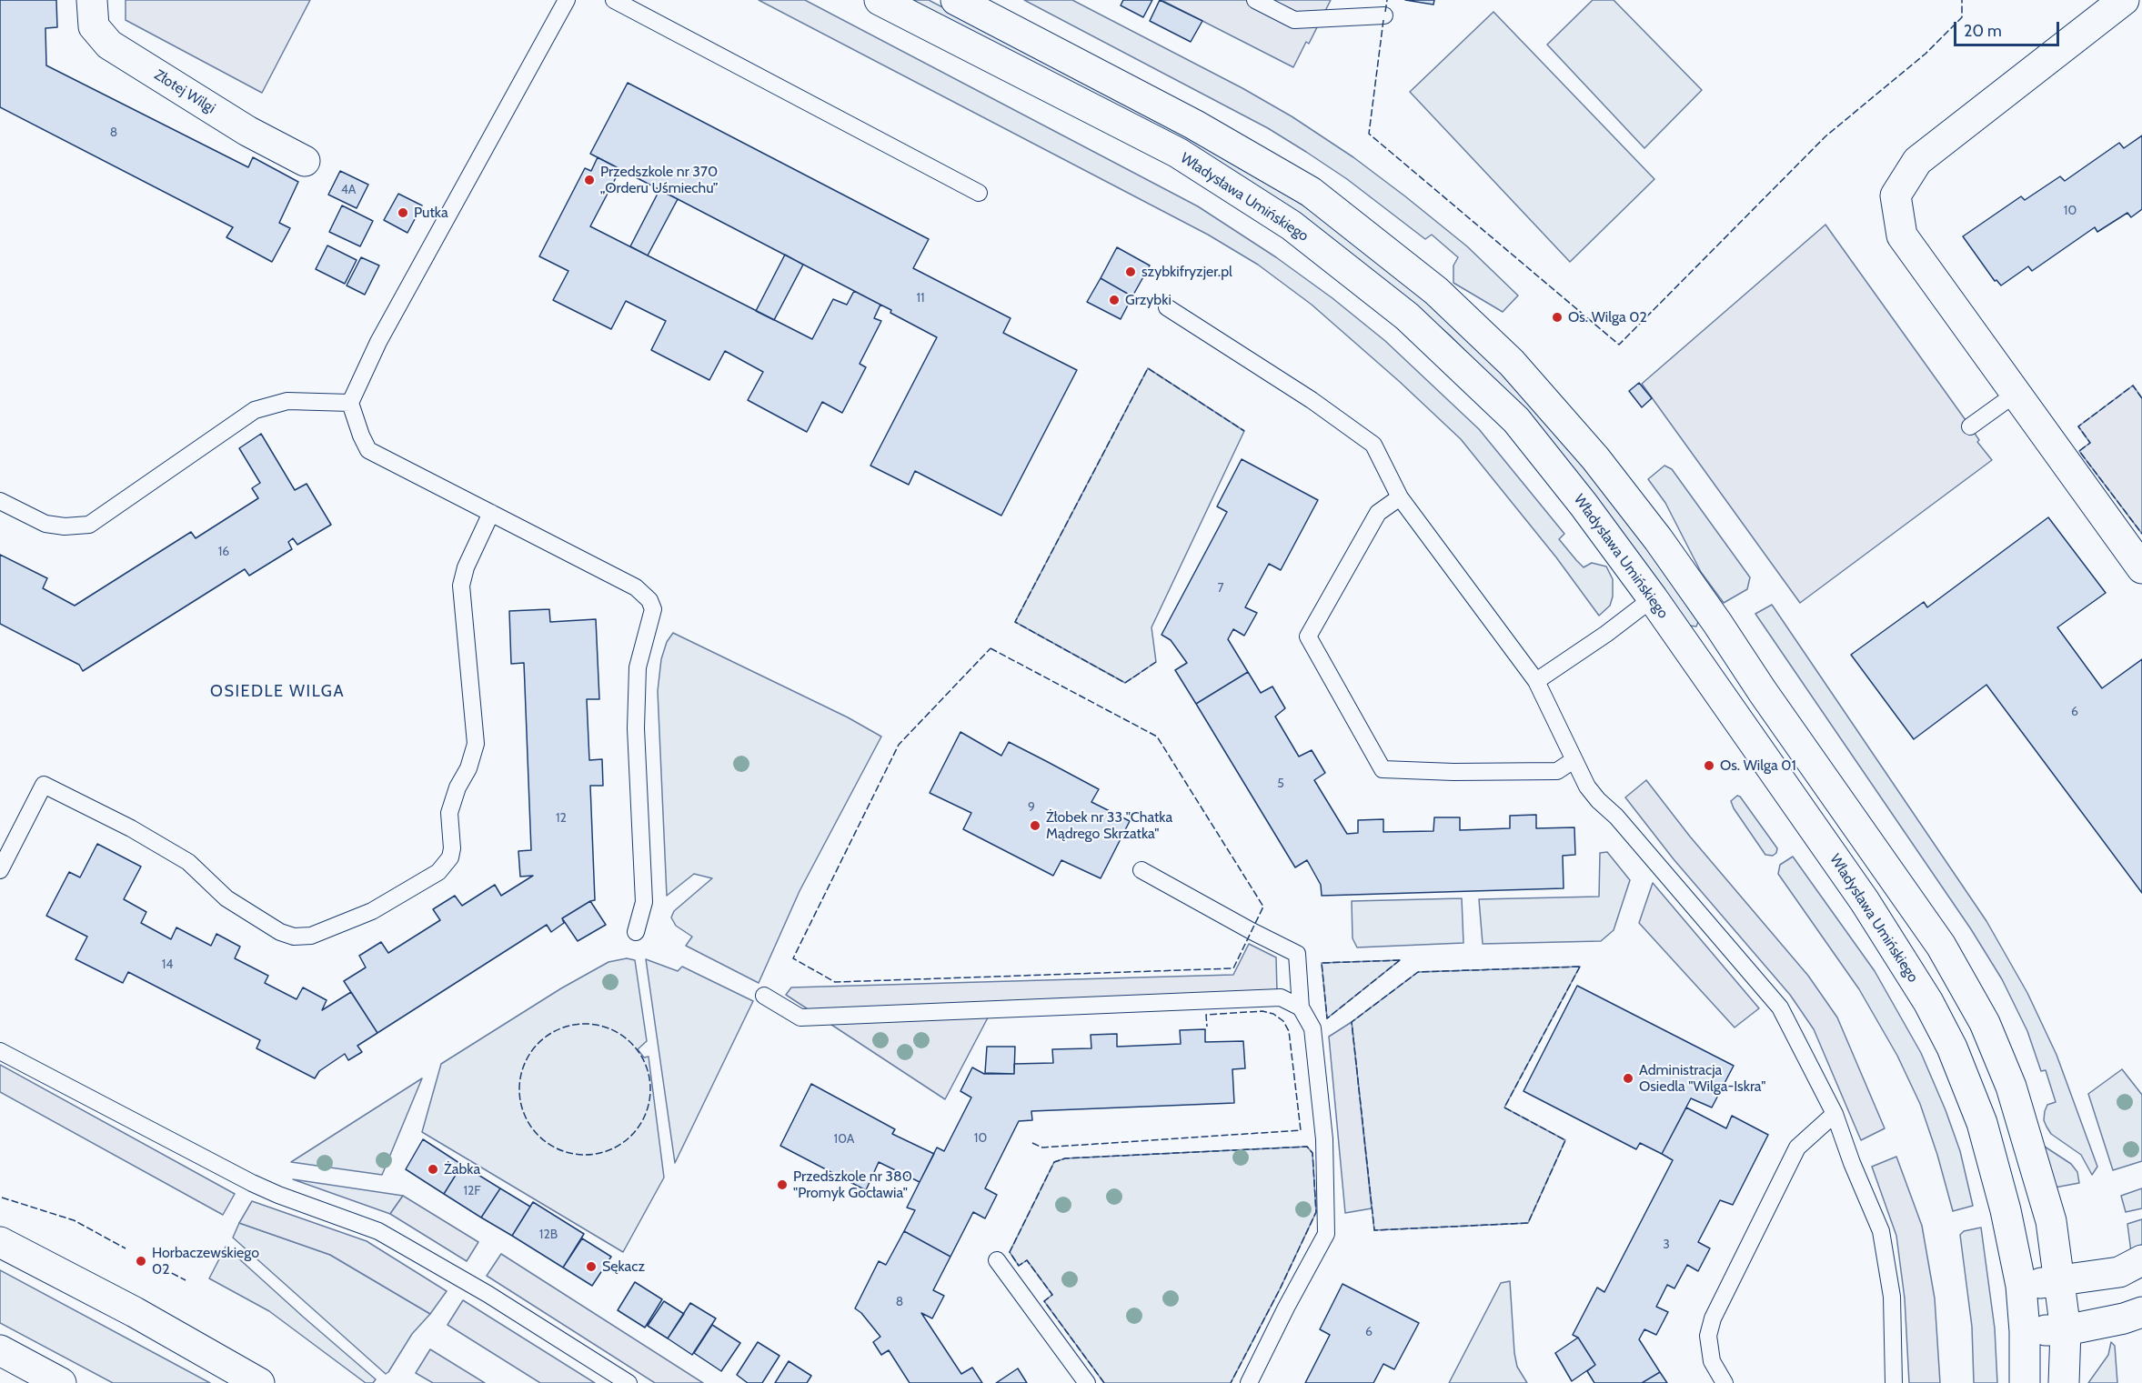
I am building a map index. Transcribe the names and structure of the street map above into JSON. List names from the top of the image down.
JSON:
{
  "streets": {
    "street": ["Złotej Wilgi", "Władysława Umińskiego"]
  },
  "districts": ["OSIEDLE WILGA"],
  "places": [
    "Przedszkole nr 370 „Orderu Uśmiechu”",
    "Putka",
    "szybkifryzjer.pl",
    "Grzybki",
    "Os. Wilga 02",
    "Os. Wilga 01",
    "Żłobek nr 33 \"Chatka Mądrego Skrzatka\"",
    "Administracja Osiedla \"Wilga-Iskra\"",
    "Żabka",
    "Przedszkole nr 380 \"Promyk Gocławia\"",
    "Horbaczewskiego 02",
    "Sękacz"
  ],
  "house_numbers": [
    "8",
    "4A",
    "10",
    "11",
    "16",
    "7",
    "6",
    "5",
    "9",
    "12",
    "14",
    "10",
    "10A",
    "12F",
    "12B",
    "3",
    "8",
    "6"
  ],
  "scale_bar": "20 m"
}
